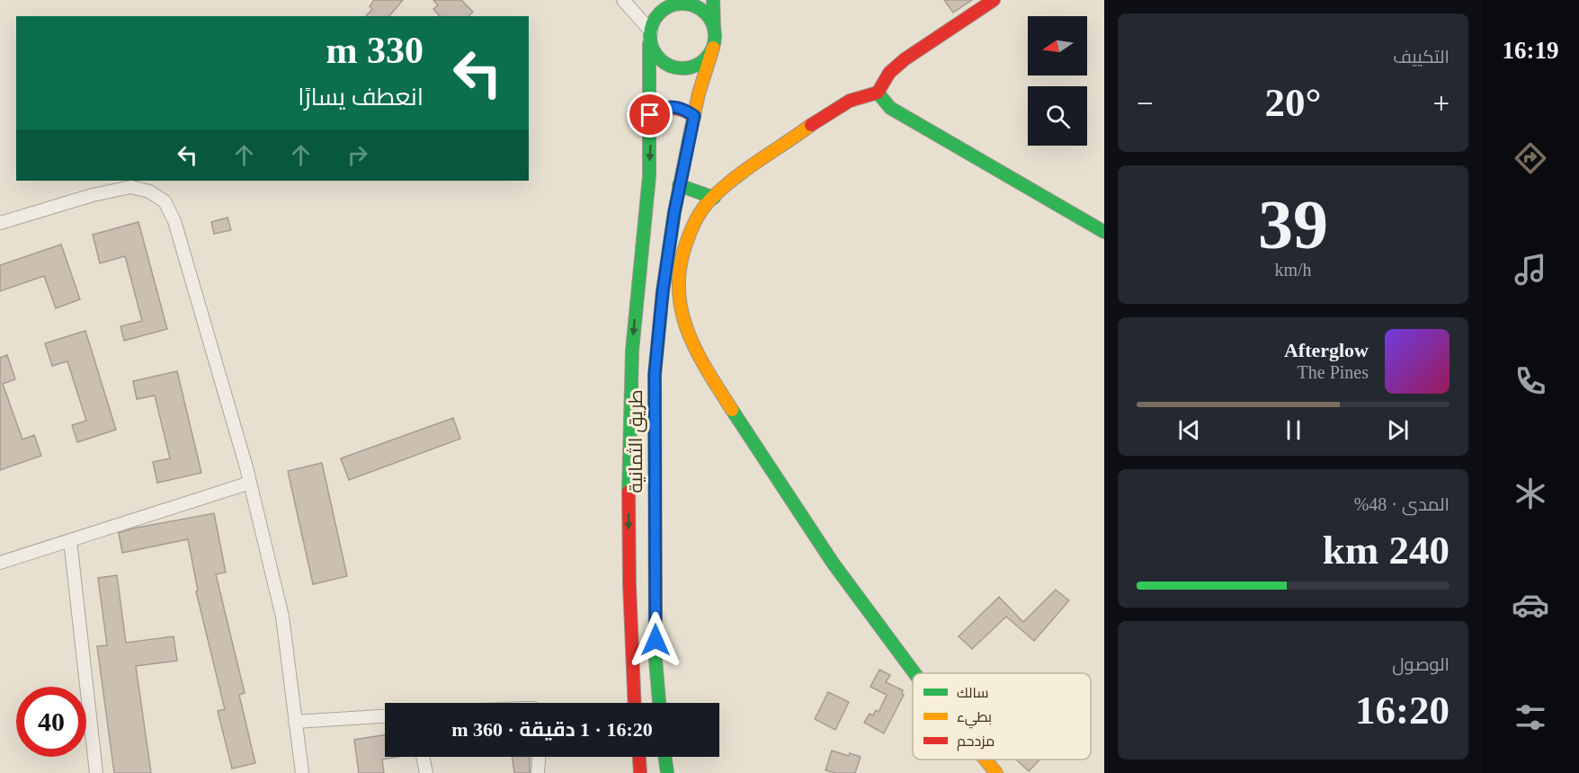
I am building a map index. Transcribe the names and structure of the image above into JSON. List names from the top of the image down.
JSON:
{
  "streets": {
    "street": ["طريق الثمانية"]
  },
  "legend": ["سالك", "بطيء", "مزدحم"],
  "north": "left",
  "page": {
    "tabs": "16:19",
    "tile": [
      "التكييف",
      ["39", "km/h"],
      ["المدى · 48%", "240 km"],
      ["الوصول", "16:20"]
    ],
    "turn": ["330 m", "انعطف يسارًا"],
    "heat": ["−", "20°", "+"],
    "song": ["Afterglow", "The Pines"],
    "limit": "40",
    "trip": "16:20 · 1 دقيقة · 360 m"
  }
}
